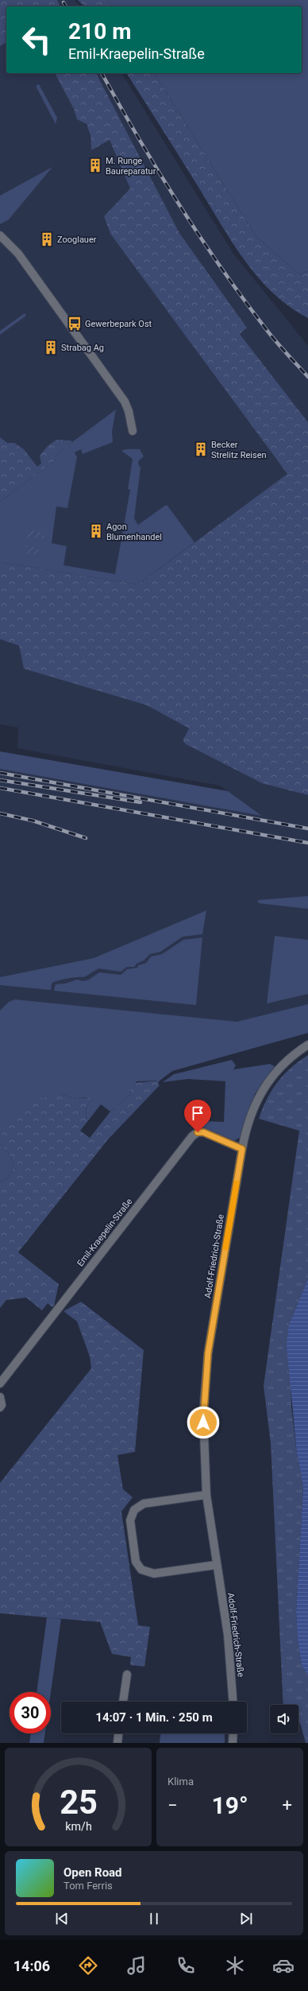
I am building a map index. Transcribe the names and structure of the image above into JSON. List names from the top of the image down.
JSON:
{
  "streets": {
    "street": ["Emil-Kraepelin-Straße", "Adolf-Friedrich-Straße"]
  },
  "crossings": [
    ["Emil-Kraepelin-Straße", "Adolf-Friedrich-Straße"]
  ],
  "places": {
    "building": [
      "M. Runge Baureparatur",
      "Zooglauer",
      "Strabag Ag",
      "Becker Strelitz Reisen",
      "Agon Blumenhandel"
    ],
    "bus stop": ["Gewerbepark Ost"]
  },
  "page": {
    "turn": ["210 m", "Emil-Kraepelin-Straße"],
    "limit": "30",
    "trip": "14:07 · 1 Min. · 250 m",
    "tile": "Klima",
    "heat": ["−", "19°", "+"],
    "song": ["Open Road", "Tom Ferris"],
    "tabs": "14:06",
    "gauge": ["25", "km/h"]
  }
}
